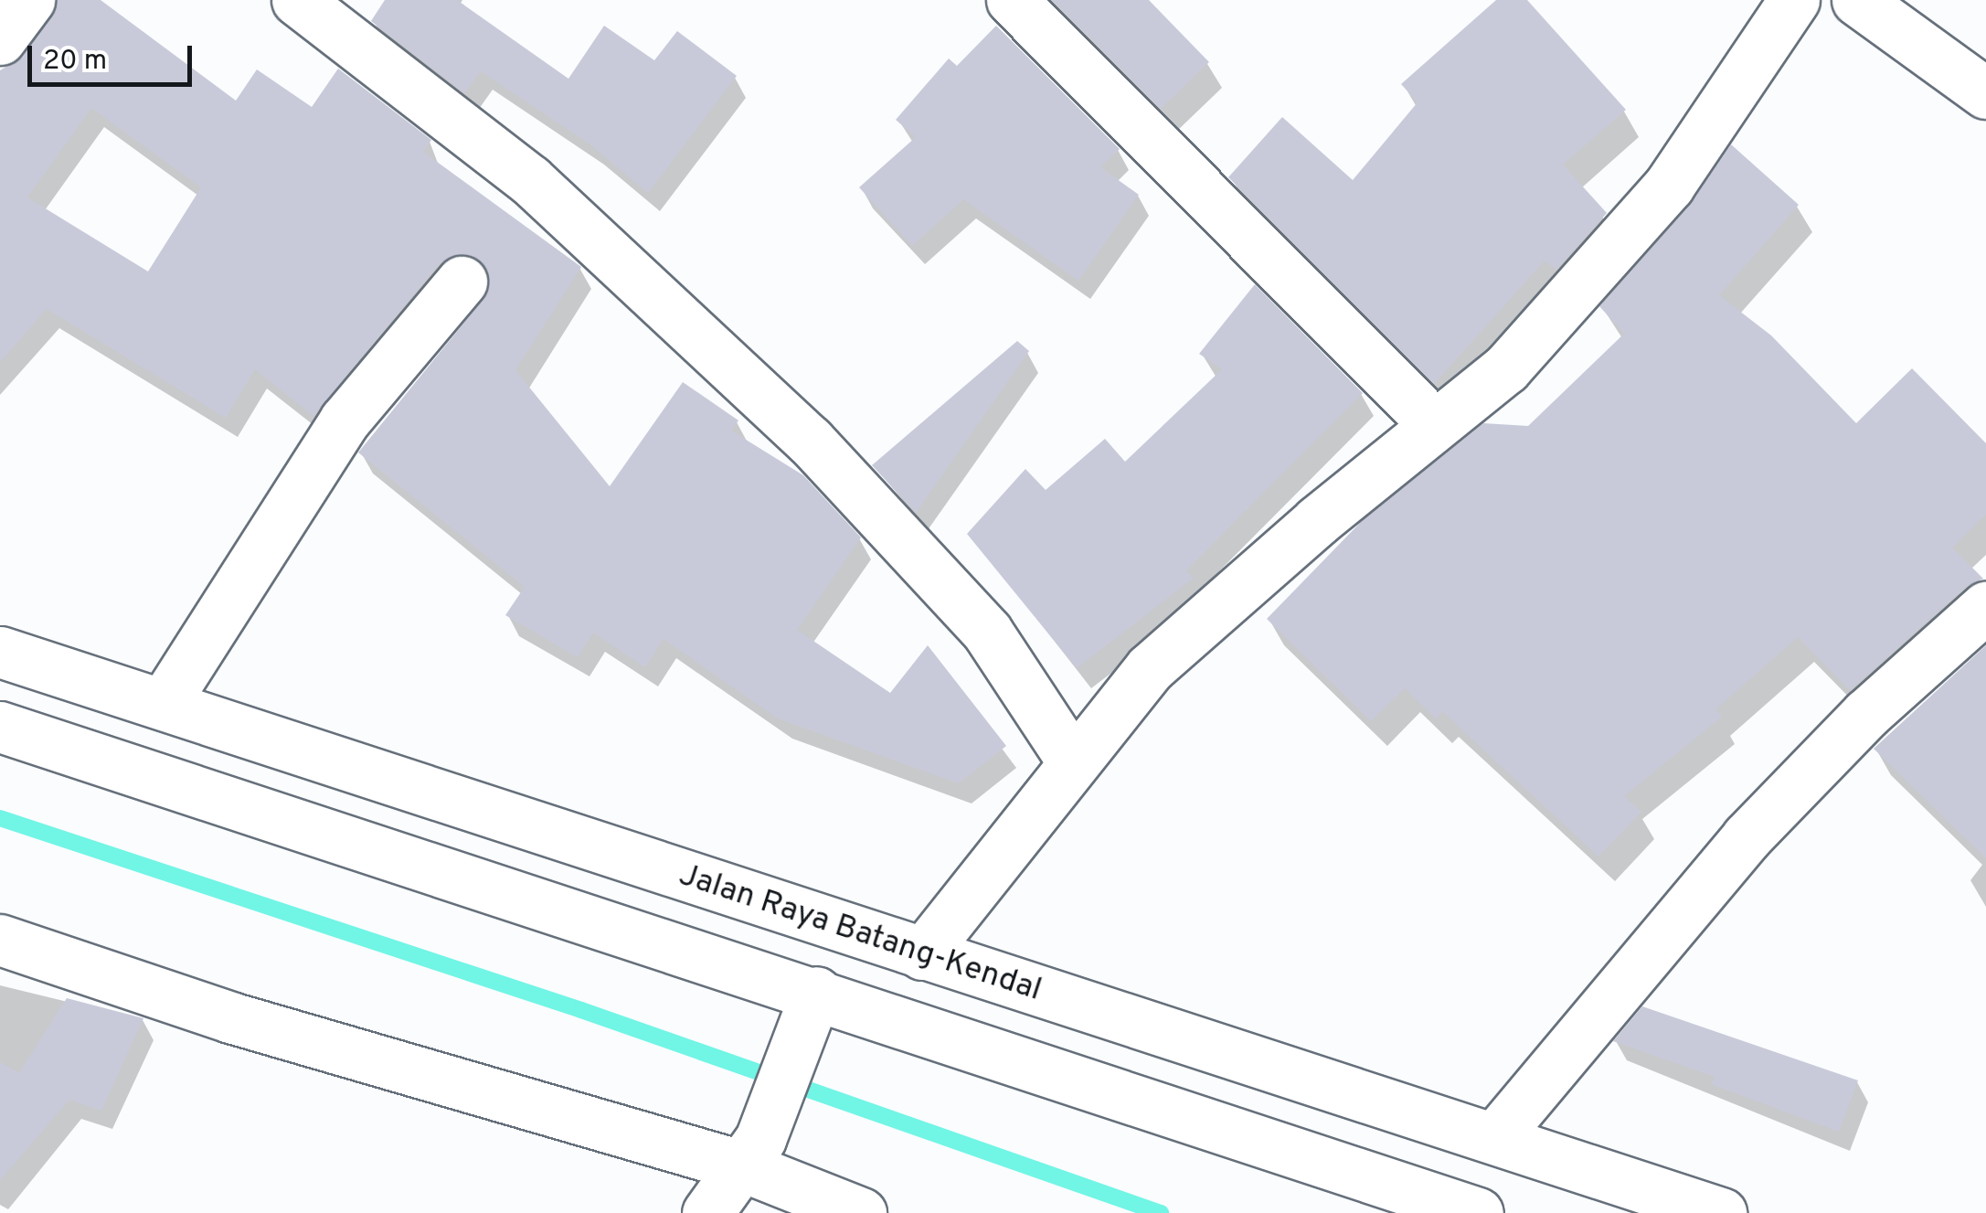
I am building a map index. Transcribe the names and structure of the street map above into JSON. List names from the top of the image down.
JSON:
{
  "streets": {
    "main road": ["Jalan Raya Batang-Kendal"]
  },
  "scale_bar": "20 m"
}
